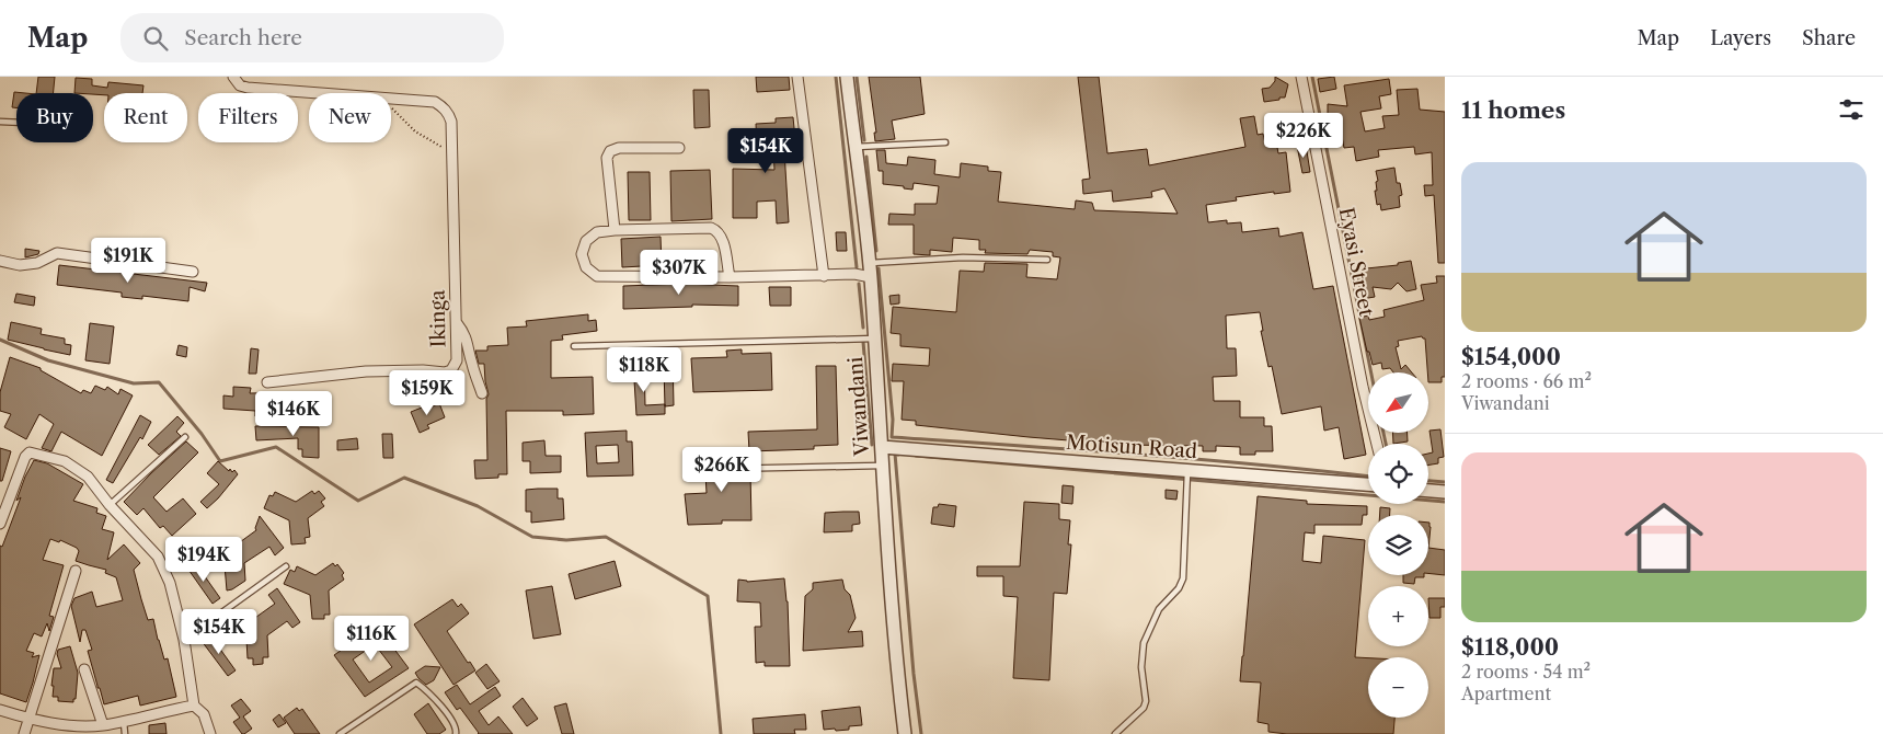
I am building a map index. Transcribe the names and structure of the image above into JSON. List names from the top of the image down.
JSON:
{
  "streets": {
    "street": [
      "Eyasi Street",
      "Ikinga",
      "Viwandani",
      "Motisun Road"
    ]
  },
  "crossings": [
    ["Viwandani", "Motisun Road"]
  ],
  "north": "bottom left",
  "page": {
    "header": "Map",
    "search": "Search here",
    "nav": ["Map", "Layers", "Share"],
    "heading": "11 homes",
    "chip": [
      "Buy",
      "Rent",
      "Filters",
      "New"
    ],
    "price": [
      "$226K",
      "$154K",
      "$191K",
      "$307K",
      "$118K",
      "$159K",
      "$146K",
      "$266K",
      "$194K",
      "$154K",
      "$116K"
    ],
    "list": [
      {
        "name": "$154,000",
        "note": "2 rooms · 66 m² · Viwandani"
      },
      {
        "name": "$118,000",
        "note": "2 rooms · 54 m² · Apartment"
      }
    ],
    "map_buttons": ["+", "−"]
  }
}
